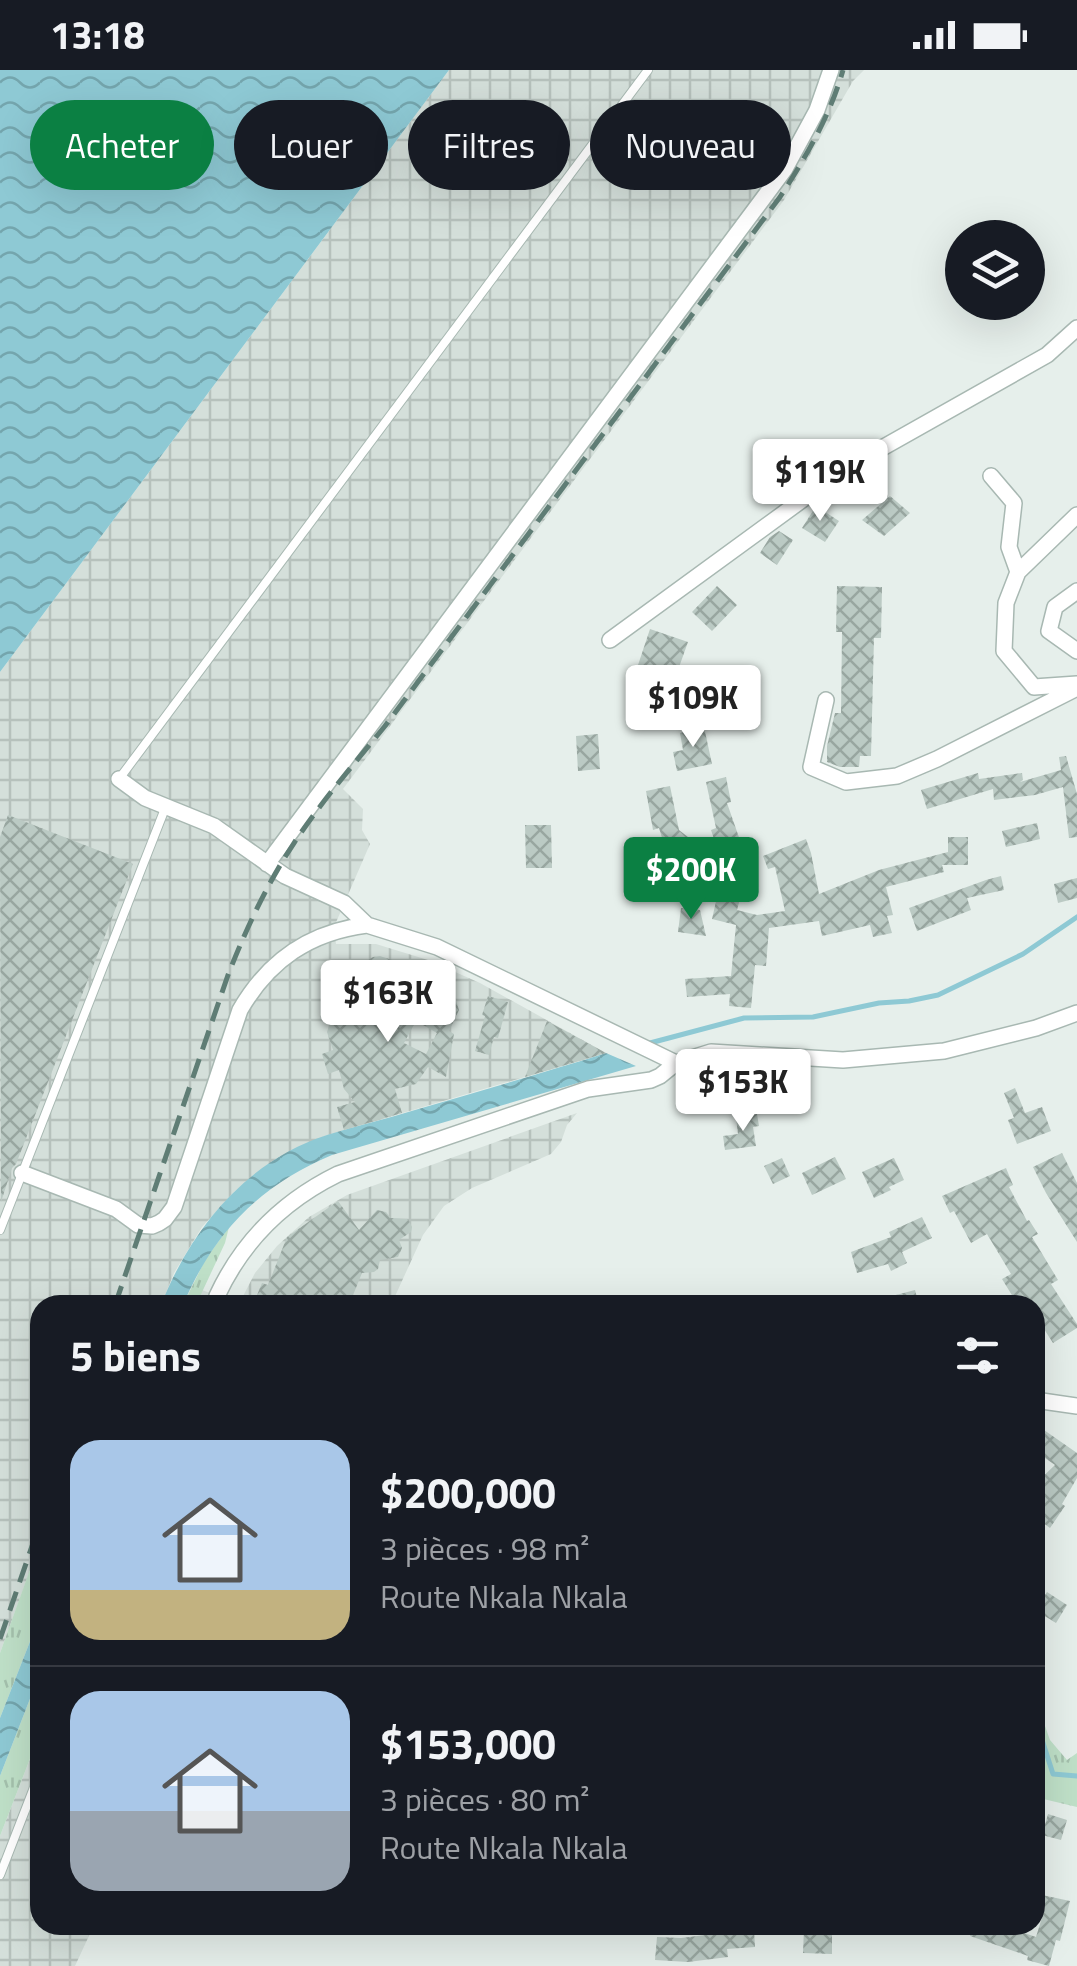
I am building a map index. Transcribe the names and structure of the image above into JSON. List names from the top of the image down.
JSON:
{
  "page": {
    "status": "13:18",
    "chip": [
      "Acheter",
      "Louer",
      "Filtres",
      "Nouveau"
    ],
    "price": [
      "$119K",
      "$109K",
      "$200K",
      "$163K",
      "$153K"
    ],
    "heading": "5 biens",
    "list": [
      {
        "name": "$200,000",
        "note": "3 pièces · 98 m² · Route Nkala Nkala"
      },
      {
        "name": "$153,000",
        "note": "3 pièces · 80 m² · Route Nkala Nkala"
      }
    ]
  }
}
